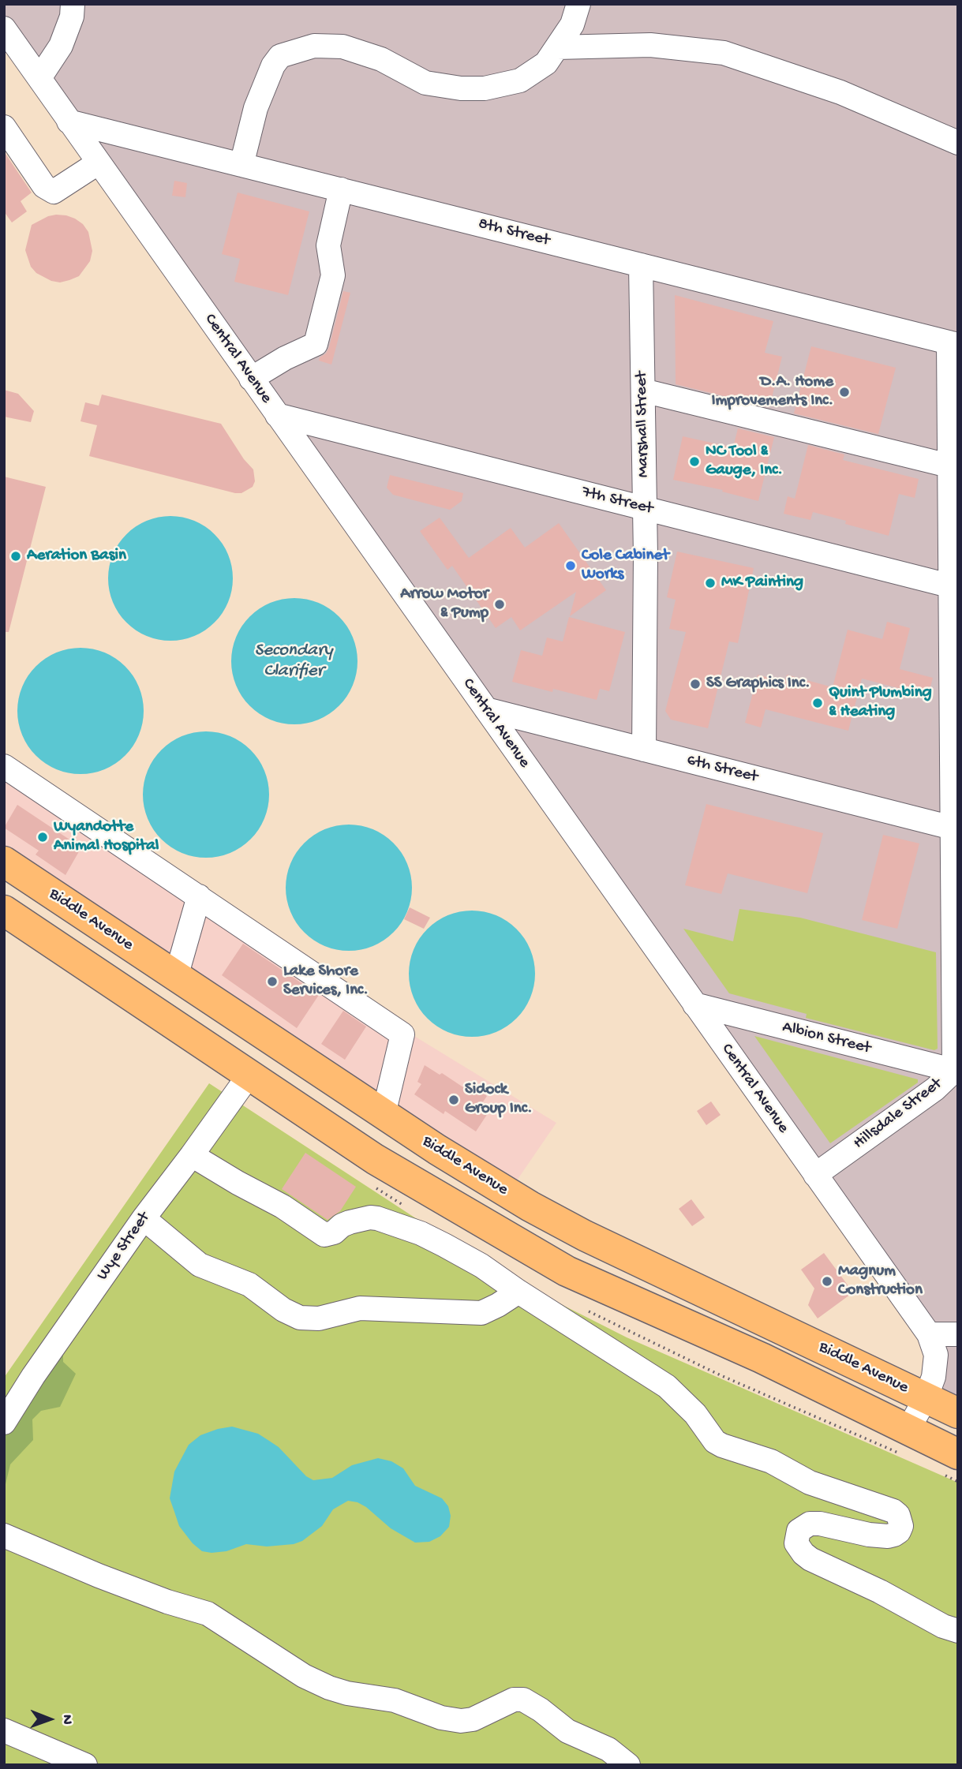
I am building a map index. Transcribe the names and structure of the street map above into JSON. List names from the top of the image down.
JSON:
{
  "streets": {
    "main road": ["Biddle Avenue"],
    "street": [
      "8th Street",
      "Central Avenue",
      "Marshall Street",
      "7th Street",
      "6th Street",
      "Albion Street",
      "Hillsdale Street",
      "Wye Street"
    ]
  },
  "crossings": [
    ["8th Street", "Central Avenue"],
    ["8th Street", "Marshall Street"],
    ["8th Street", "Hillsdale Street"],
    ["Central Avenue", "7th Street"],
    ["Central Avenue", "6th Street"],
    ["Central Avenue", "Biddle Avenue"],
    ["Central Avenue", "Albion Street"],
    ["Central Avenue", "Hillsdale Street"],
    ["Marshall Street", "7th Street"],
    ["Marshall Street", "6th Street"],
    ["7th Street", "Hillsdale Street"],
    ["6th Street", "Hillsdale Street"],
    ["Albion Street", "Hillsdale Street"]
  ],
  "water": ["Secondary Clarifier"],
  "places": [
    "D.A. Home Improvements Inc.",
    "NC Tool & Gauge, Inc.",
    "Aeration Basin",
    "Cole Cabinet Works",
    "MK Painting",
    "Arrow Motor & Pump",
    "SS Graphics Inc.",
    "Quint Plumbing & Heating",
    "Wyandotte Animal Hospital",
    "Lake Shore Services, Inc.",
    "Sidock Group Inc.",
    "Magnum Construction"
  ],
  "north": "right"
}
